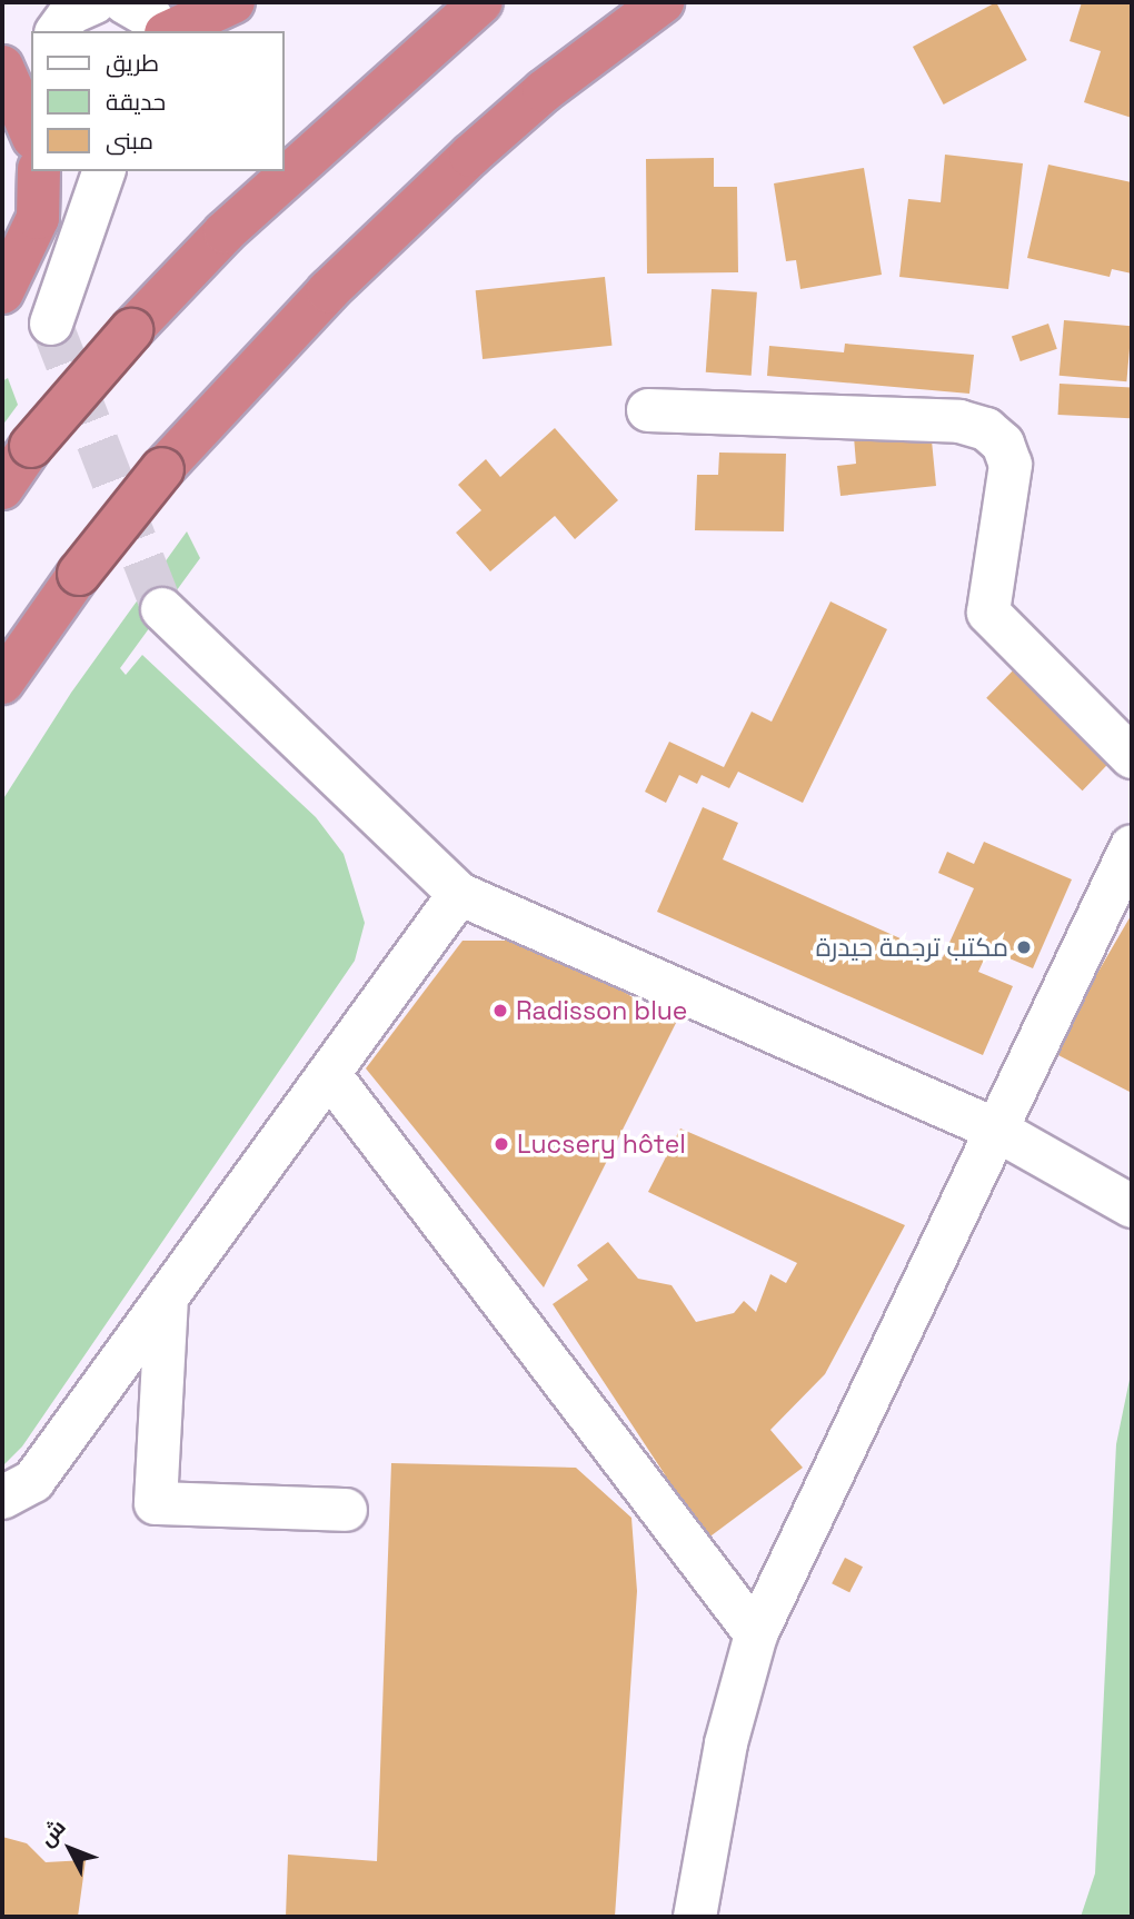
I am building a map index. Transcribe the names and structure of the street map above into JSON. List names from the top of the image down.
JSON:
{
  "places": ["مكتب ترجمة حيدرة", "Radisson blue", "Lucsery hôtel"],
  "legend": ["طريق", "حديقة", "مبنى"],
  "north": "top left"
}
